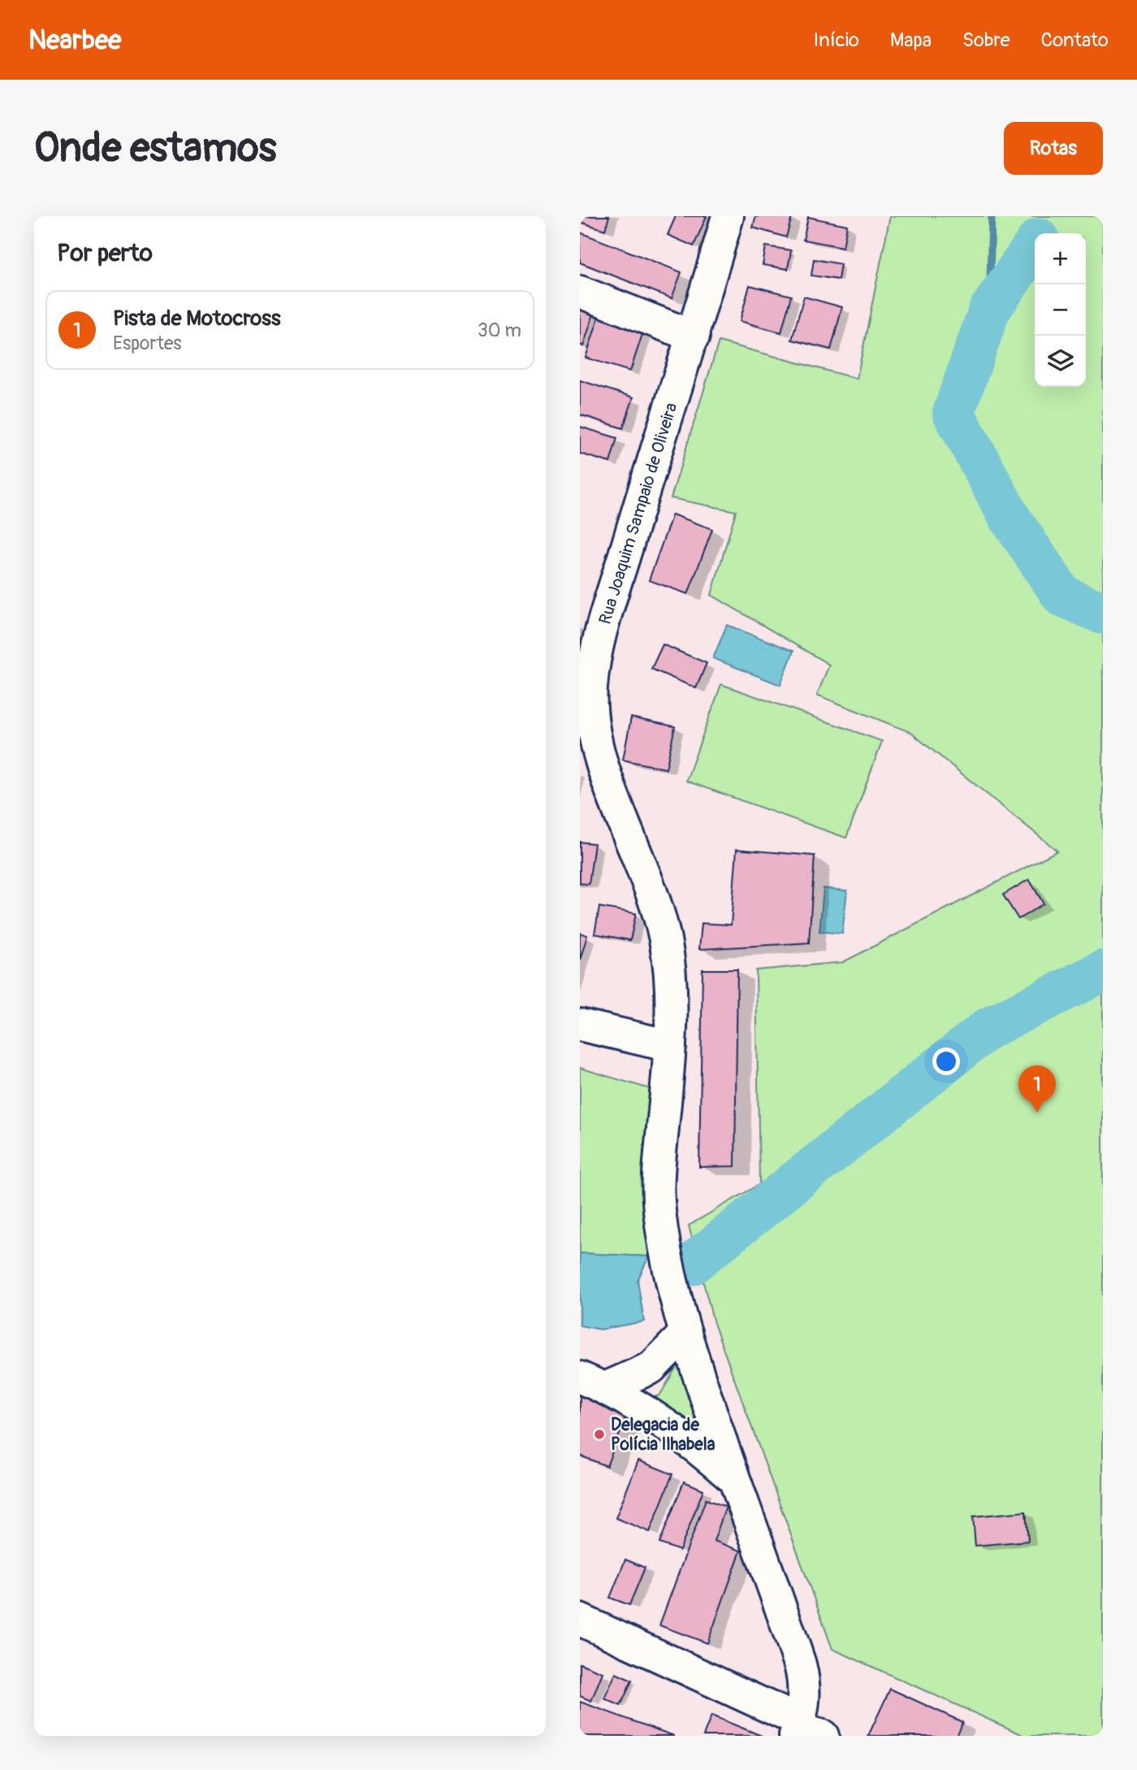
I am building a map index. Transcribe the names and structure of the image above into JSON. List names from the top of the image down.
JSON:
{
  "streets": {
    "street": ["Rua Joaquim Sampaio de Oliveira"]
  },
  "places": ["Delegacia de Polícia Ilhabela"],
  "page": {
    "header": "Nearbee",
    "nav": [
      "Início",
      "Mapa",
      "Sobre",
      "Contato"
    ],
    "buttons": "Rotas",
    "title": "Onde estamos",
    "heading": "Por perto",
    "map_buttons": ["+", "−"],
    "list": [
      {
        "mark": "1",
        "name": "Pista de Motocross",
        "note": "Esportes",
        "value": "30 m"
      }
    ],
    "pins": "1"
  }
}
